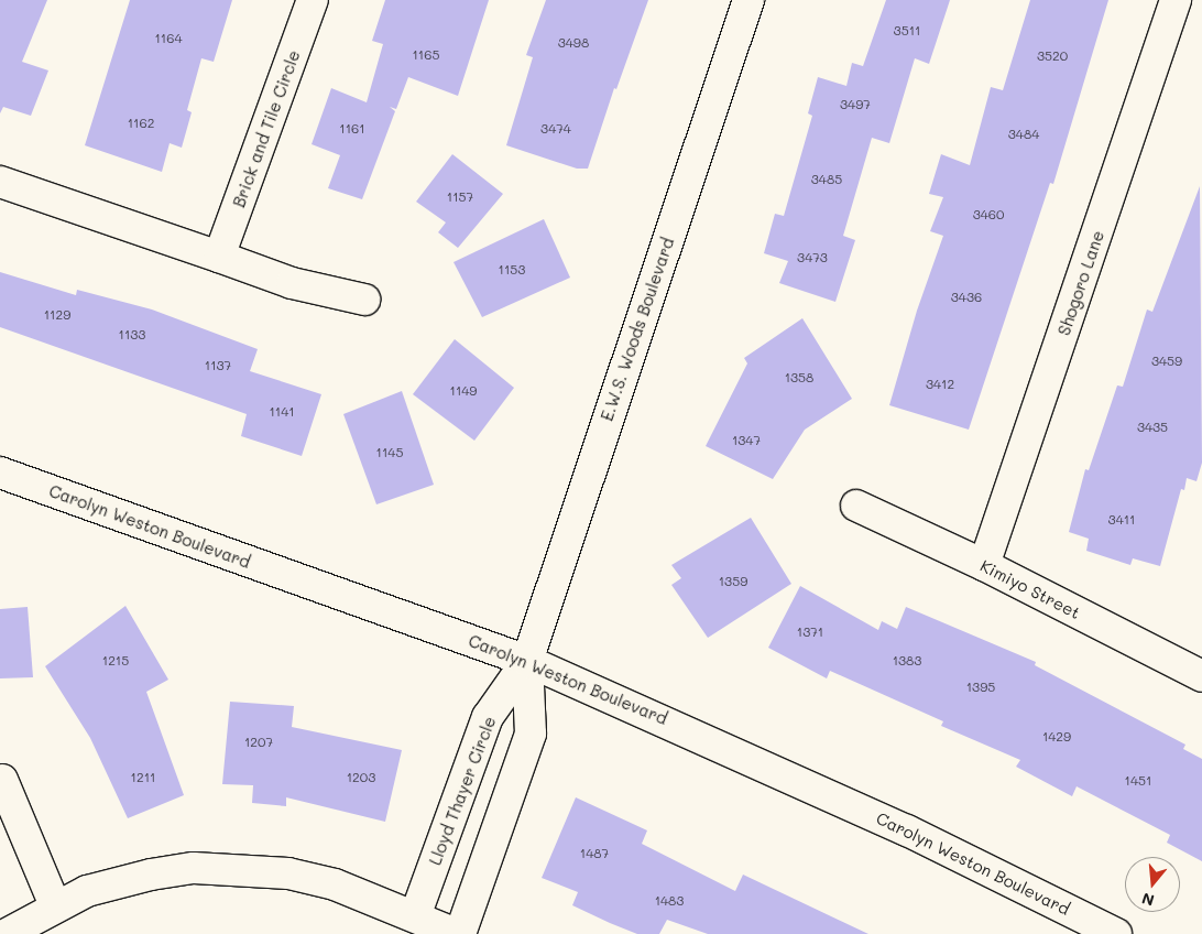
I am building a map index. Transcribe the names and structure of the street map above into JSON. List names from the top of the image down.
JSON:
{
  "streets": {
    "street": [
      "Brick and Tile Circle",
      "Shogoro Lane",
      "E.W.S. Woods Boulevard",
      "Carolyn Weston Boulevard",
      "Kimiyo Street",
      "Lloyd Thayer Circle"
    ]
  },
  "crossings": [
    ["Shogoro Lane", "Kimiyo Street"],
    ["E.W.S. Woods Boulevard", "Carolyn Weston Boulevard"],
    ["E.W.S. Woods Boulevard", "Lloyd Thayer Circle"],
    ["Carolyn Weston Boulevard", "Lloyd Thayer Circle"]
  ],
  "house_numbers": [
    "3511",
    "1164",
    "3498",
    "1165",
    "3520",
    "3497",
    "1162",
    "1161",
    "3474",
    "3484",
    "3485",
    "1157",
    "3460",
    "3473",
    "1153",
    "3436",
    "1129",
    "1133",
    "3459",
    "1137",
    "1358",
    "3412",
    "1149",
    "1141",
    "3435",
    "1347",
    "1145",
    "3411",
    "1359",
    "1371",
    "1215",
    "1383",
    "1395",
    "1429",
    "1207",
    "1211",
    "1203",
    "1451",
    "1487",
    "1483"
  ],
  "north": "bottom"
}
